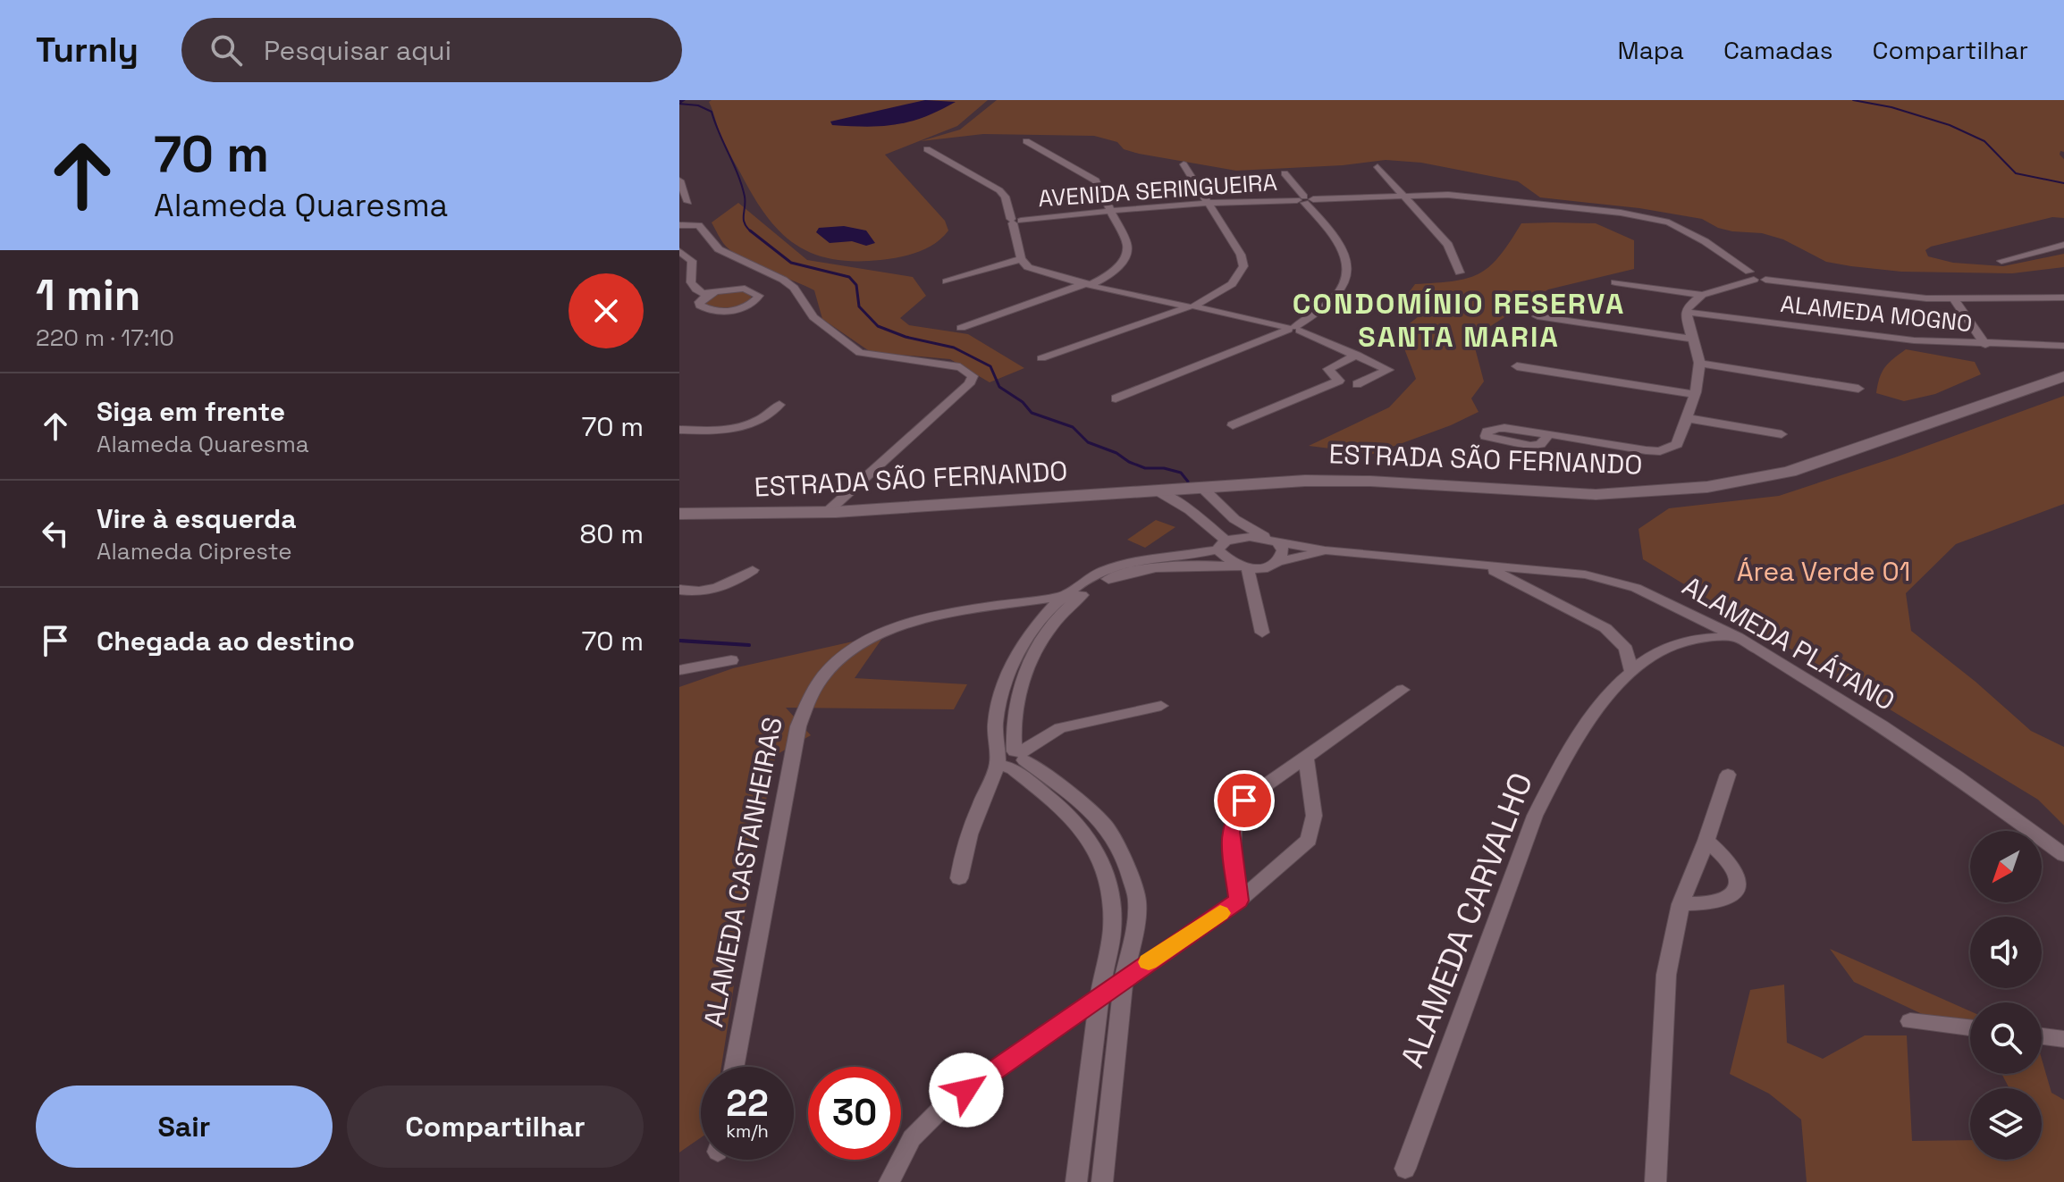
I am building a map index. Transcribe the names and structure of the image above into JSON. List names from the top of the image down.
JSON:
{
  "streets": {
    "main road": ["ESTRADA SÃO FERNANDO"],
    "street": [
      "AVENIDA SERINGUEIRA",
      "ALAMEDA MOGNO",
      "ALAMEDA PLÁTANO",
      "ALAMEDA CASTANHEIRAS",
      "ALAMEDA CARVALHO"
    ]
  },
  "crossings": [
    ["ALAMEDA PLÁTANO", "ALAMEDA CASTANHEIRAS"],
    ["ALAMEDA PLÁTANO", "ALAMEDA CARVALHO"]
  ],
  "districts": ["CONDOMÍNIO RESERVA SANTA MARIA"],
  "parks": ["Área Verde 01"],
  "north": "bottom left",
  "page": {
    "header": "Turnly",
    "search": "Pesquisar aqui",
    "nav": ["Mapa", "Camadas", "Compartilhar"],
    "turn": ["70 m", "Alameda Quaresma"],
    "heading": ["1 min", "220 m · 17:10"],
    "list": [
      {
        "name": "Siga em frente",
        "note": "Alameda Quaresma",
        "value": "70 m"
      },
      {
        "name": "Vire à esquerda",
        "note": "Alameda Cipreste",
        "value": "80 m"
      },
      {
        "name": "Chegada ao destino",
        "value": "70 m"
      }
    ],
    "speed": "22 km/h",
    "limit": "30",
    "buttons": ["Sair", "Compartilhar"]
  }
}
